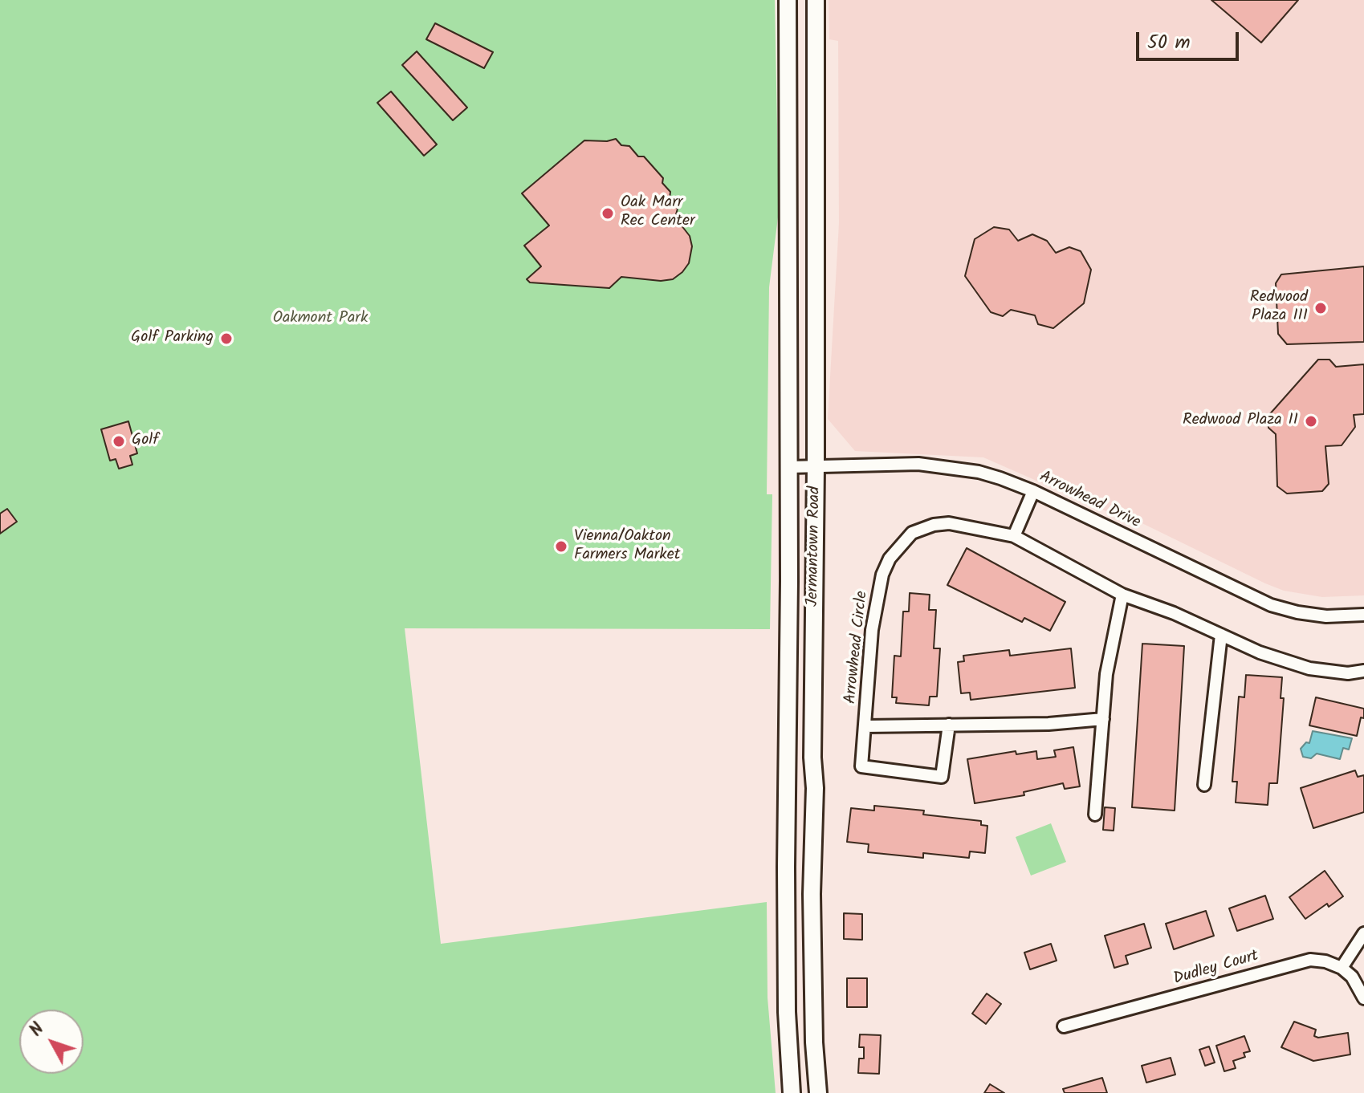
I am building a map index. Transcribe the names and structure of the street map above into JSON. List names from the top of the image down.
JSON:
{
  "streets": {
    "main road": ["Jermantown Road"],
    "street": ["Arrowhead Drive", "Arrowhead Circle", "Dudley Court"]
  },
  "crossings": [
    ["Arrowhead Drive", "Jermantown Road"]
  ],
  "parks": ["Oakmont Park"],
  "places": [
    "Oak Marr Rec Center",
    "Redwood Plaza III",
    "Golf Parking",
    "Redwood Plaza II",
    "Golf",
    "Vienna/Oakton Farmers Market"
  ],
  "scale_bar": "50 m",
  "north": "top left"
}
